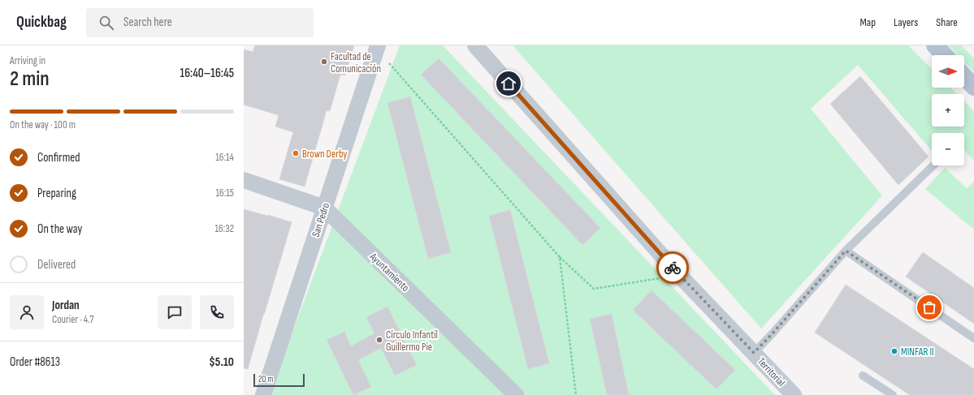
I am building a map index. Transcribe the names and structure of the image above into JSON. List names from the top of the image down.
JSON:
{
  "streets": {
    "street": ["San Pedro", "Ayuntamiento", "Territorial"]
  },
  "crossings": [
    ["San Pedro", "Ayuntamiento"]
  ],
  "places": [
    "Facultad de Comunicación",
    "Brown Derby",
    "Círculo Infantil Guillermo Pie",
    "MINFAR II"
  ],
  "scale_bar": "20 m",
  "north": "right",
  "page": {
    "header": "Quickbag",
    "search": "Search here",
    "nav": ["Map", "Layers", "Share"],
    "heading": ["2 min", "Arriving in", "16:40–16:45"],
    "panel": [
      "Jordan",
      "Courier · 4.7",
      "Order #8613",
      "$5.10"
    ],
    "map_buttons": ["+", "−"],
    "bar": "On the way · 100 m",
    "list": [
      ["Confirmed", "16:14"],
      ["Preparing", "16:15"],
      ["On the way", "16:32"],
      "Delivered"
    ],
    "scale": "20 m"
  }
}
